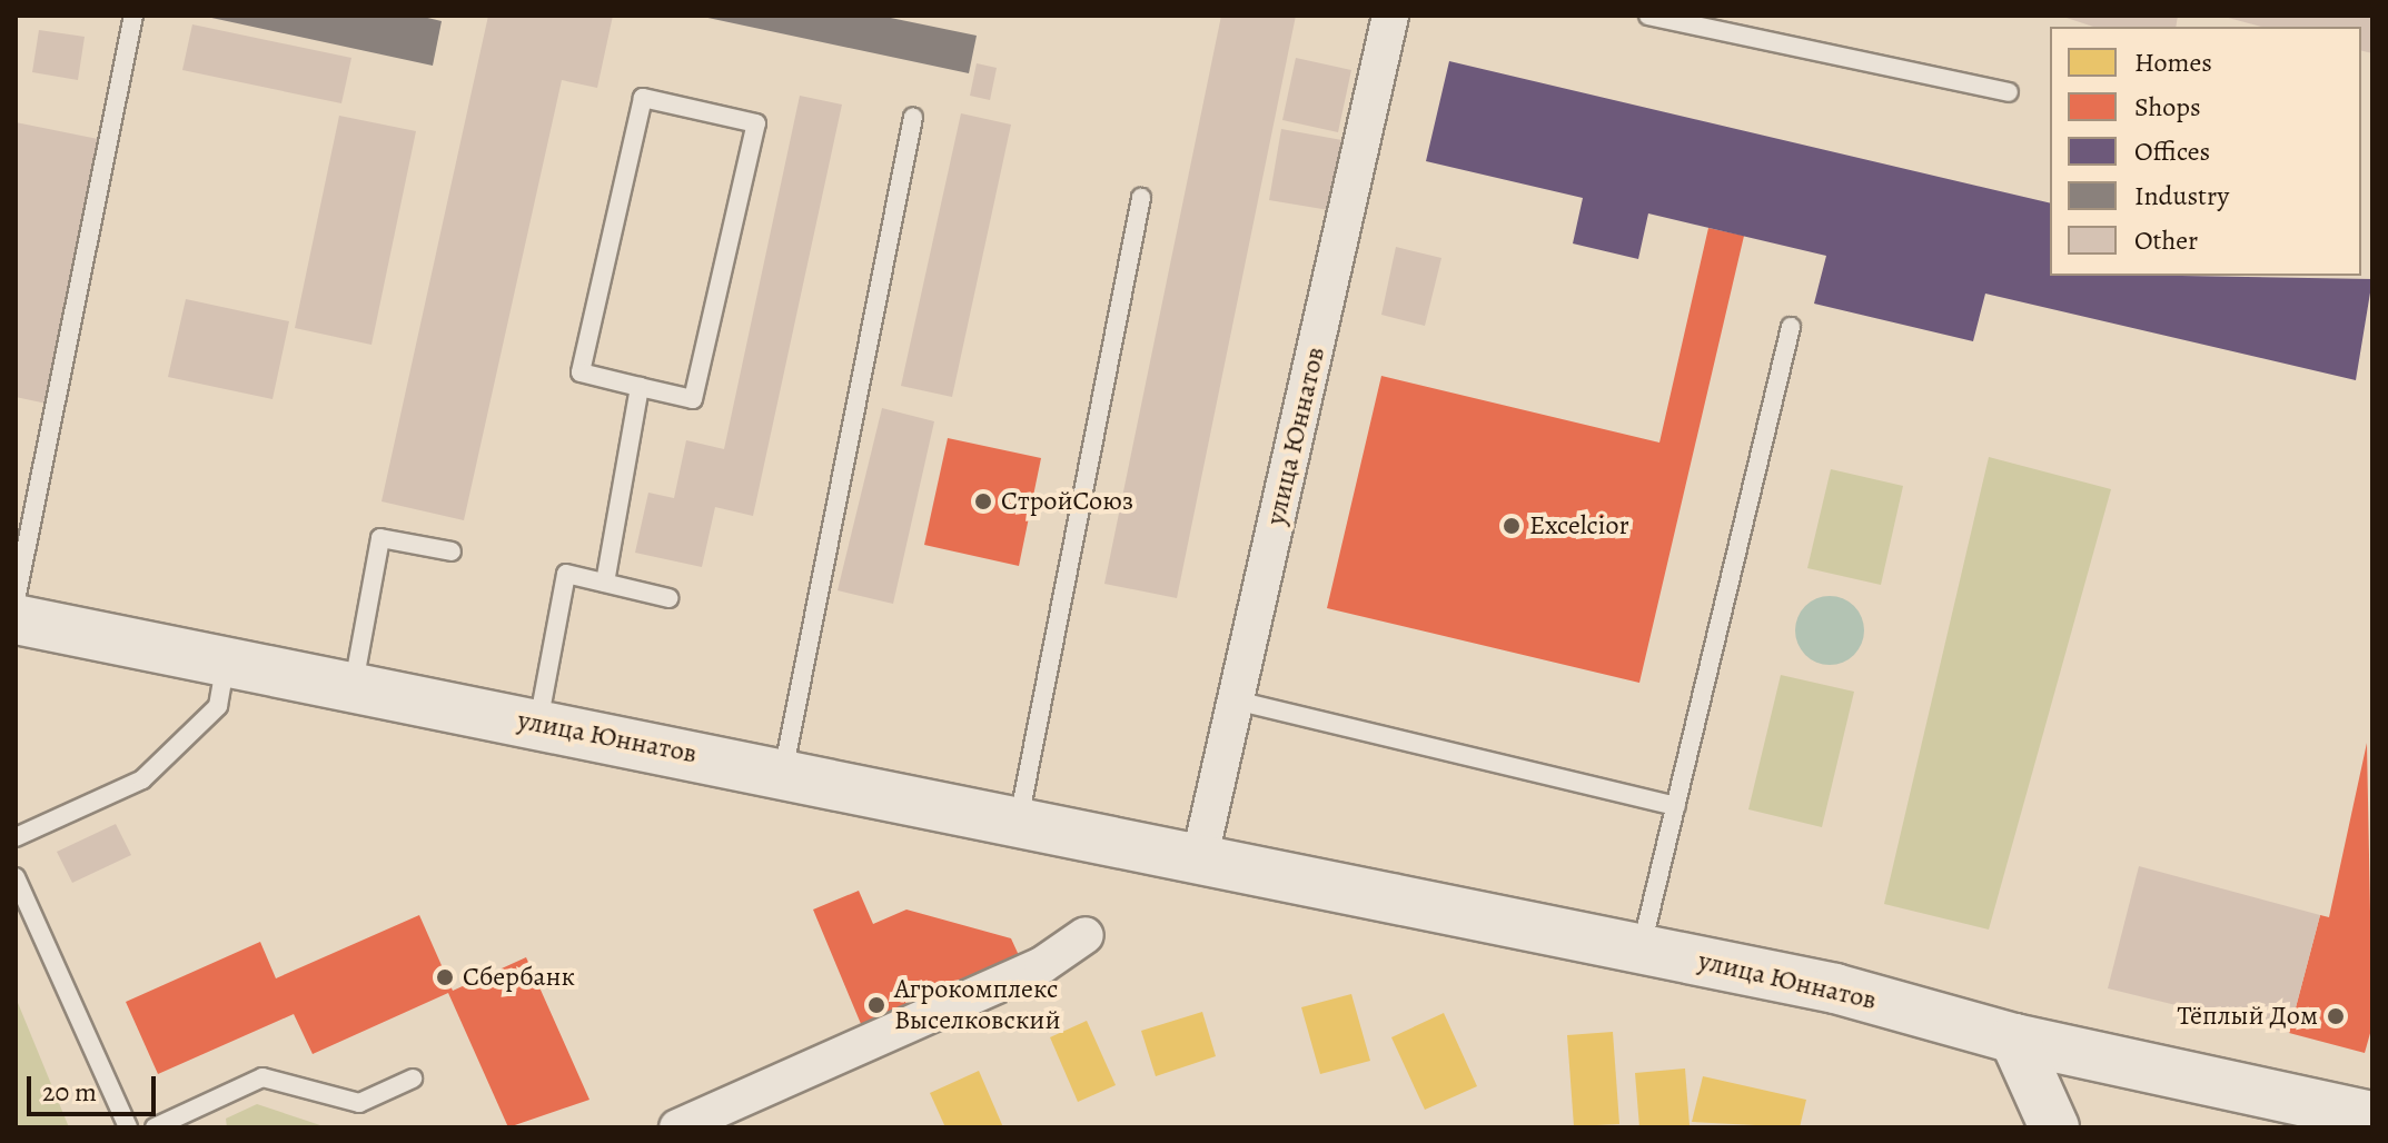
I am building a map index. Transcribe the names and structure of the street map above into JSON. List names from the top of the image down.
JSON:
{
  "streets": {
    "main road": ["улица Юннатов"]
  },
  "places": [
    "СтройСоюз",
    "Excelcior",
    "Сбербанк",
    "Агрокомплекс Выселковский",
    "Тёплый Дом"
  ],
  "legend": [
    "Homes",
    "Shops",
    "Offices",
    "Industry",
    "Other"
  ],
  "scale_bar": "20 m"
}
